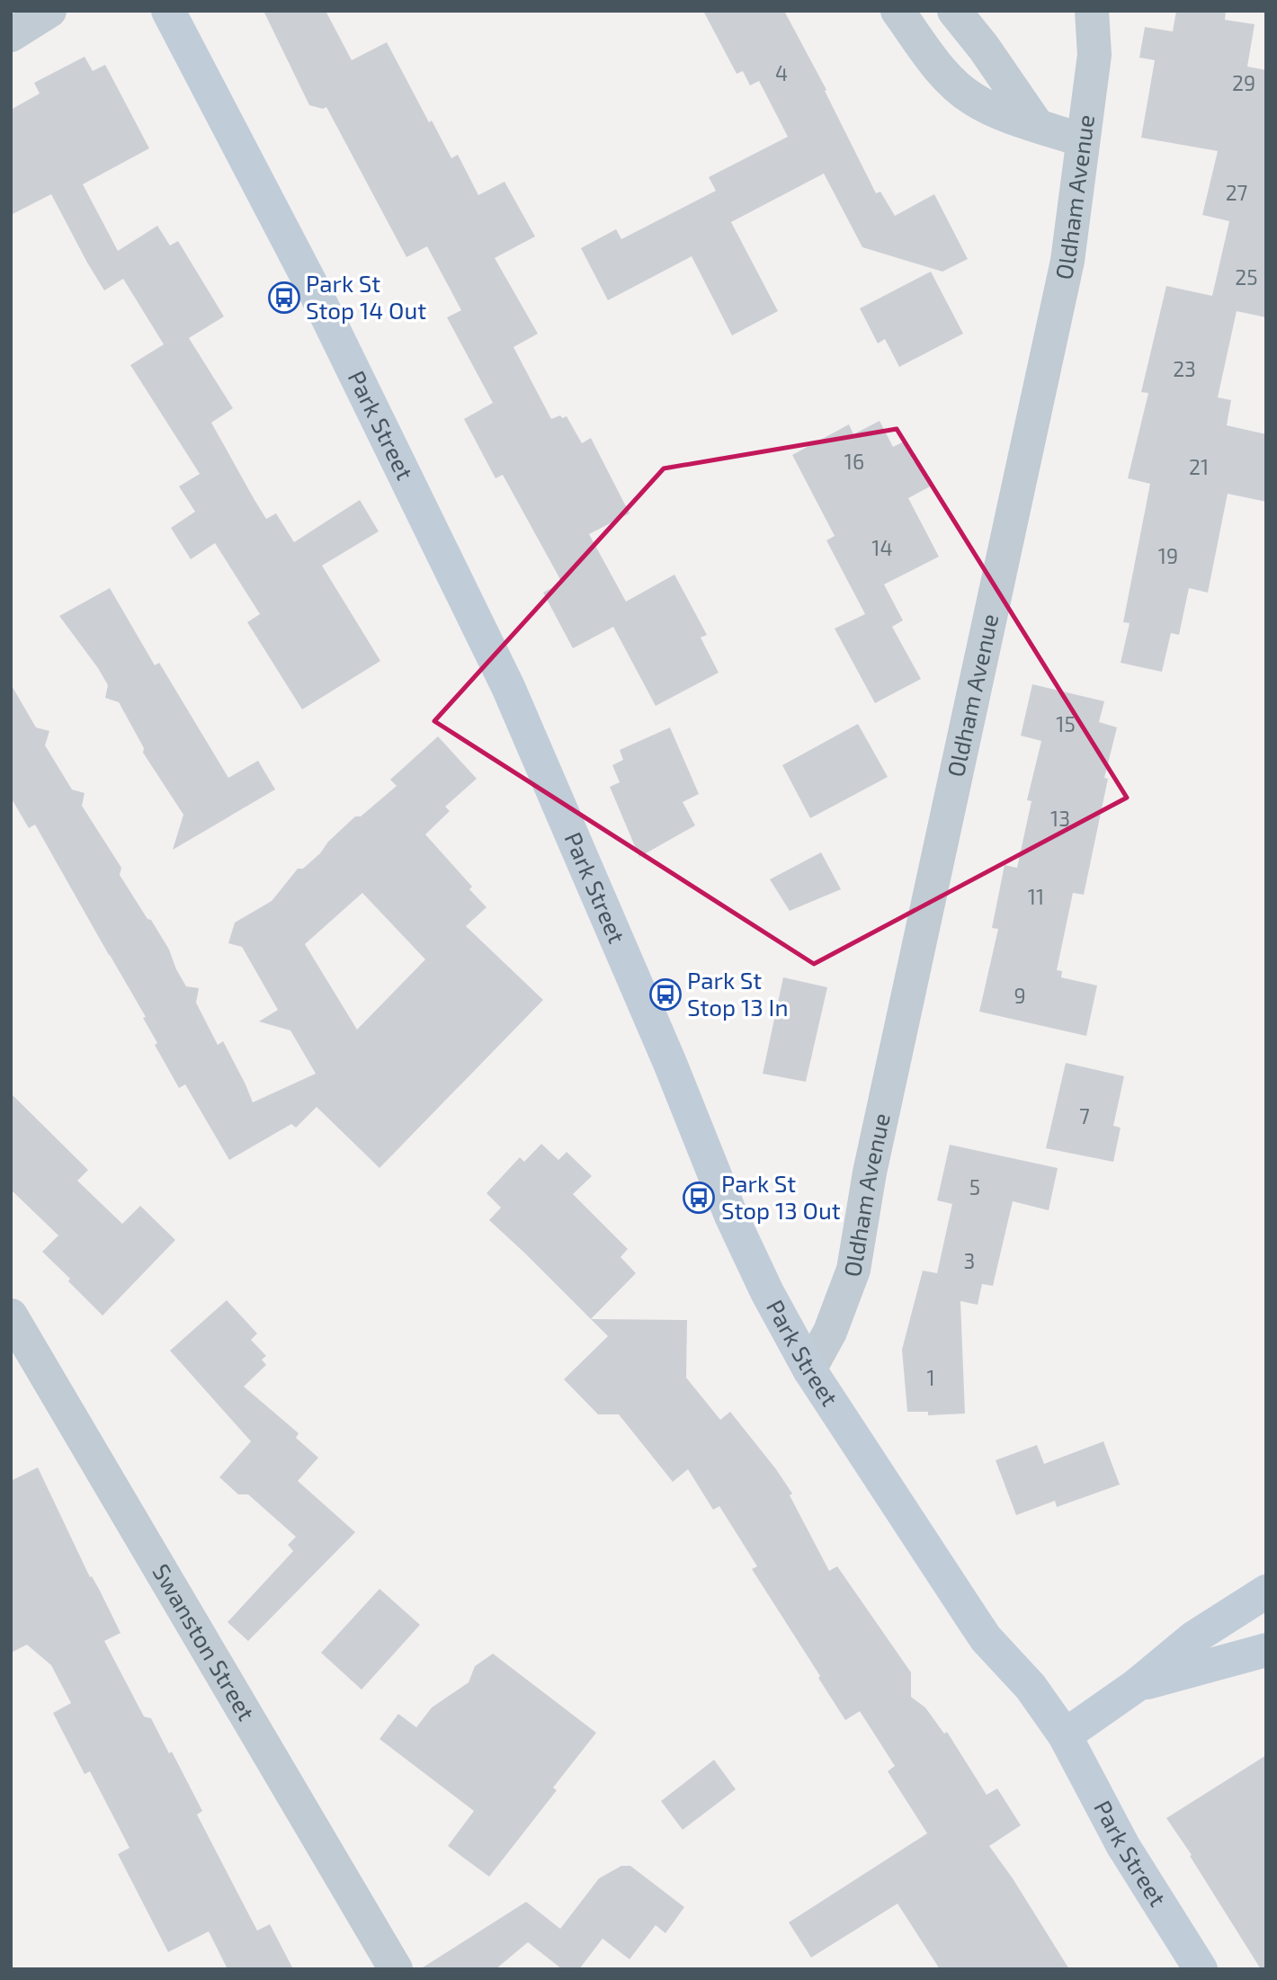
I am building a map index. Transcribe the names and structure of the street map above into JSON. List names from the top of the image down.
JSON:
{
  "streets": {
    "street": ["Oldham Avenue", "Park Street", "Swanston Street"]
  },
  "crossings": [
    ["Oldham Avenue", "Park Street"]
  ],
  "places": {
    "bus stop": ["Park St Stop 14 Out", "Park St Stop 13 In", "Park St Stop 13 Out"]
  },
  "house_numbers": [
    "4",
    "29",
    "27",
    "25",
    "23",
    "16",
    "21",
    "14",
    "19",
    "15",
    "13",
    "11",
    "9",
    "7",
    "5",
    "3",
    "1"
  ]
}
